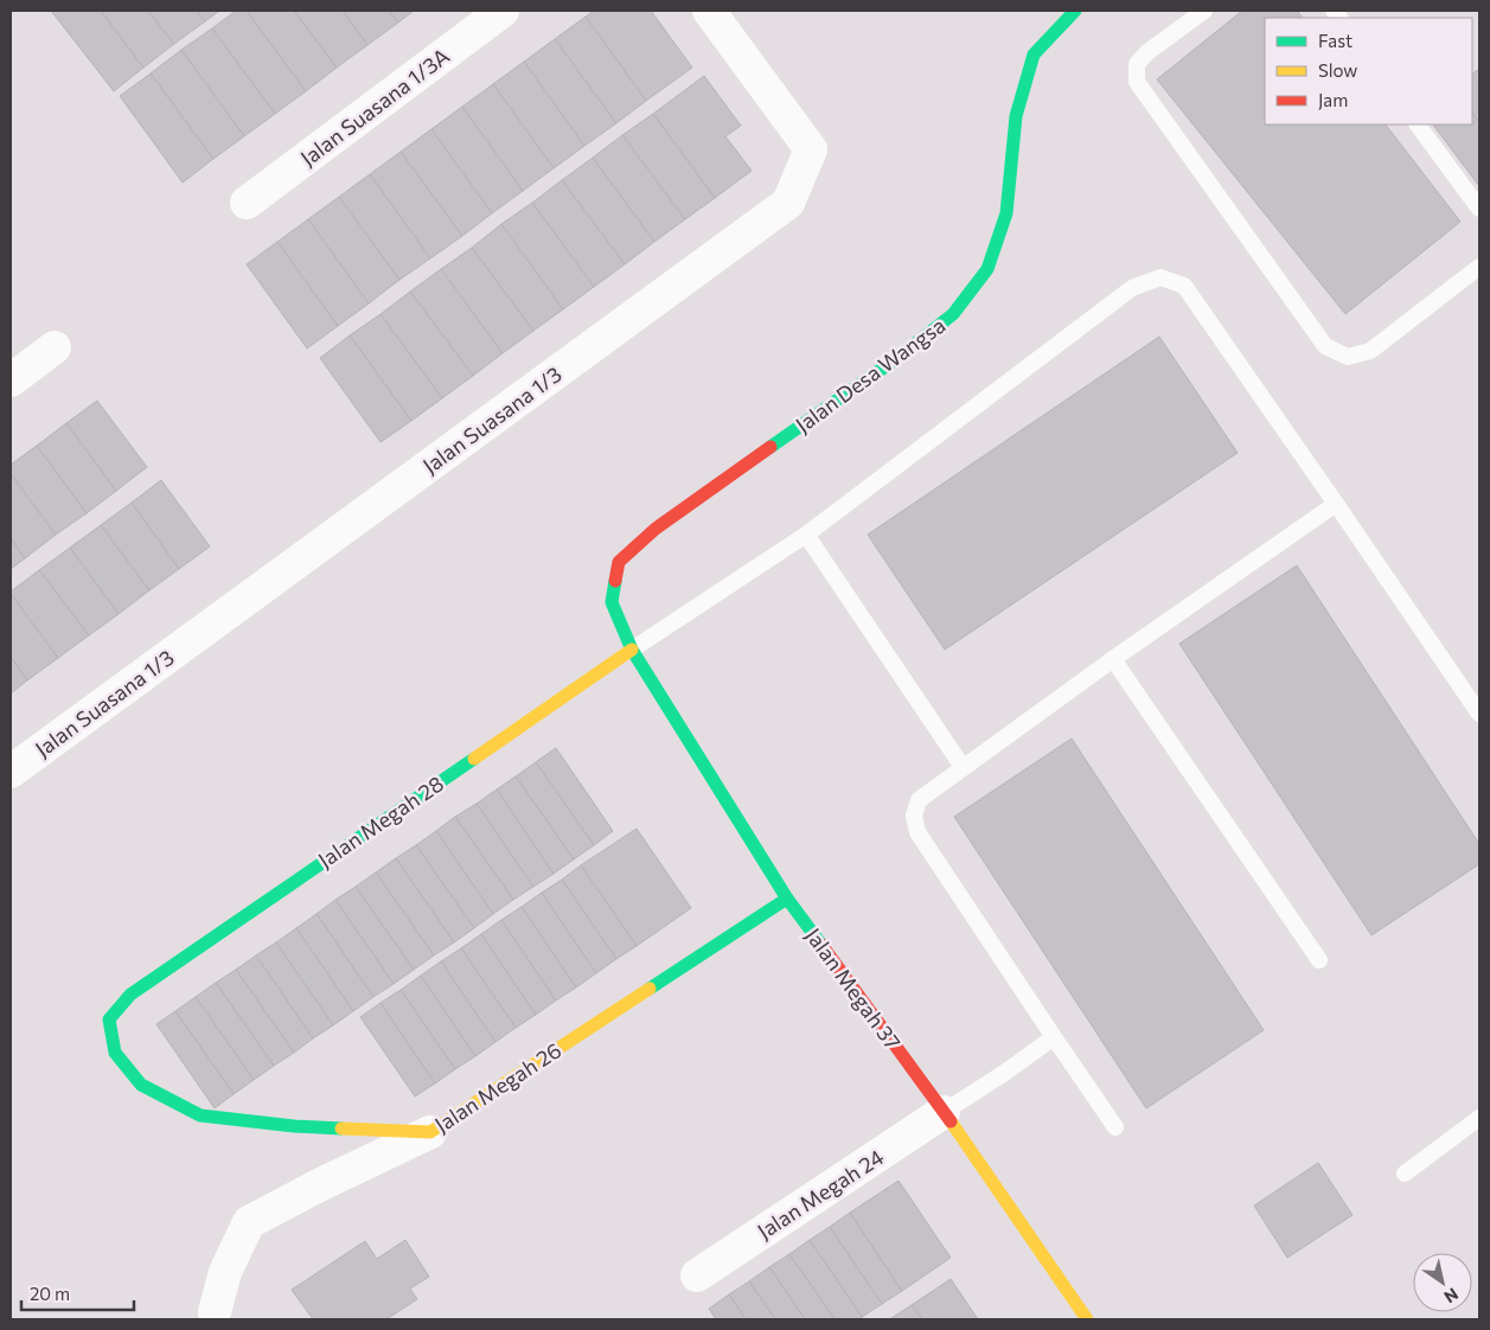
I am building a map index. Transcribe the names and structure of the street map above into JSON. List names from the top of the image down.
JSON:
{
  "streets": {
    "street": [
      "Jalan Suasana 1/3A",
      "Jalan Desa Wangsa",
      "Jalan Suasana 1/3",
      "Jalan Megah 28",
      "Jalan Megah 37",
      "Jalan Megah 26",
      "Jalan Megah 24"
    ]
  },
  "crossings": [
    ["Jalan Desa Wangsa", "Jalan Megah 28"],
    ["Jalan Desa Wangsa", "Jalan Megah 37"],
    ["Jalan Megah 28", "Jalan Megah 37"],
    ["Jalan Megah 28", "Jalan Megah 26"],
    ["Jalan Megah 37", "Jalan Megah 26"],
    ["Jalan Megah 37", "Jalan Megah 24"]
  ],
  "legend": ["Fast", "Slow", "Jam"],
  "scale_bar": "20 m",
  "north": "bottom right"
}
